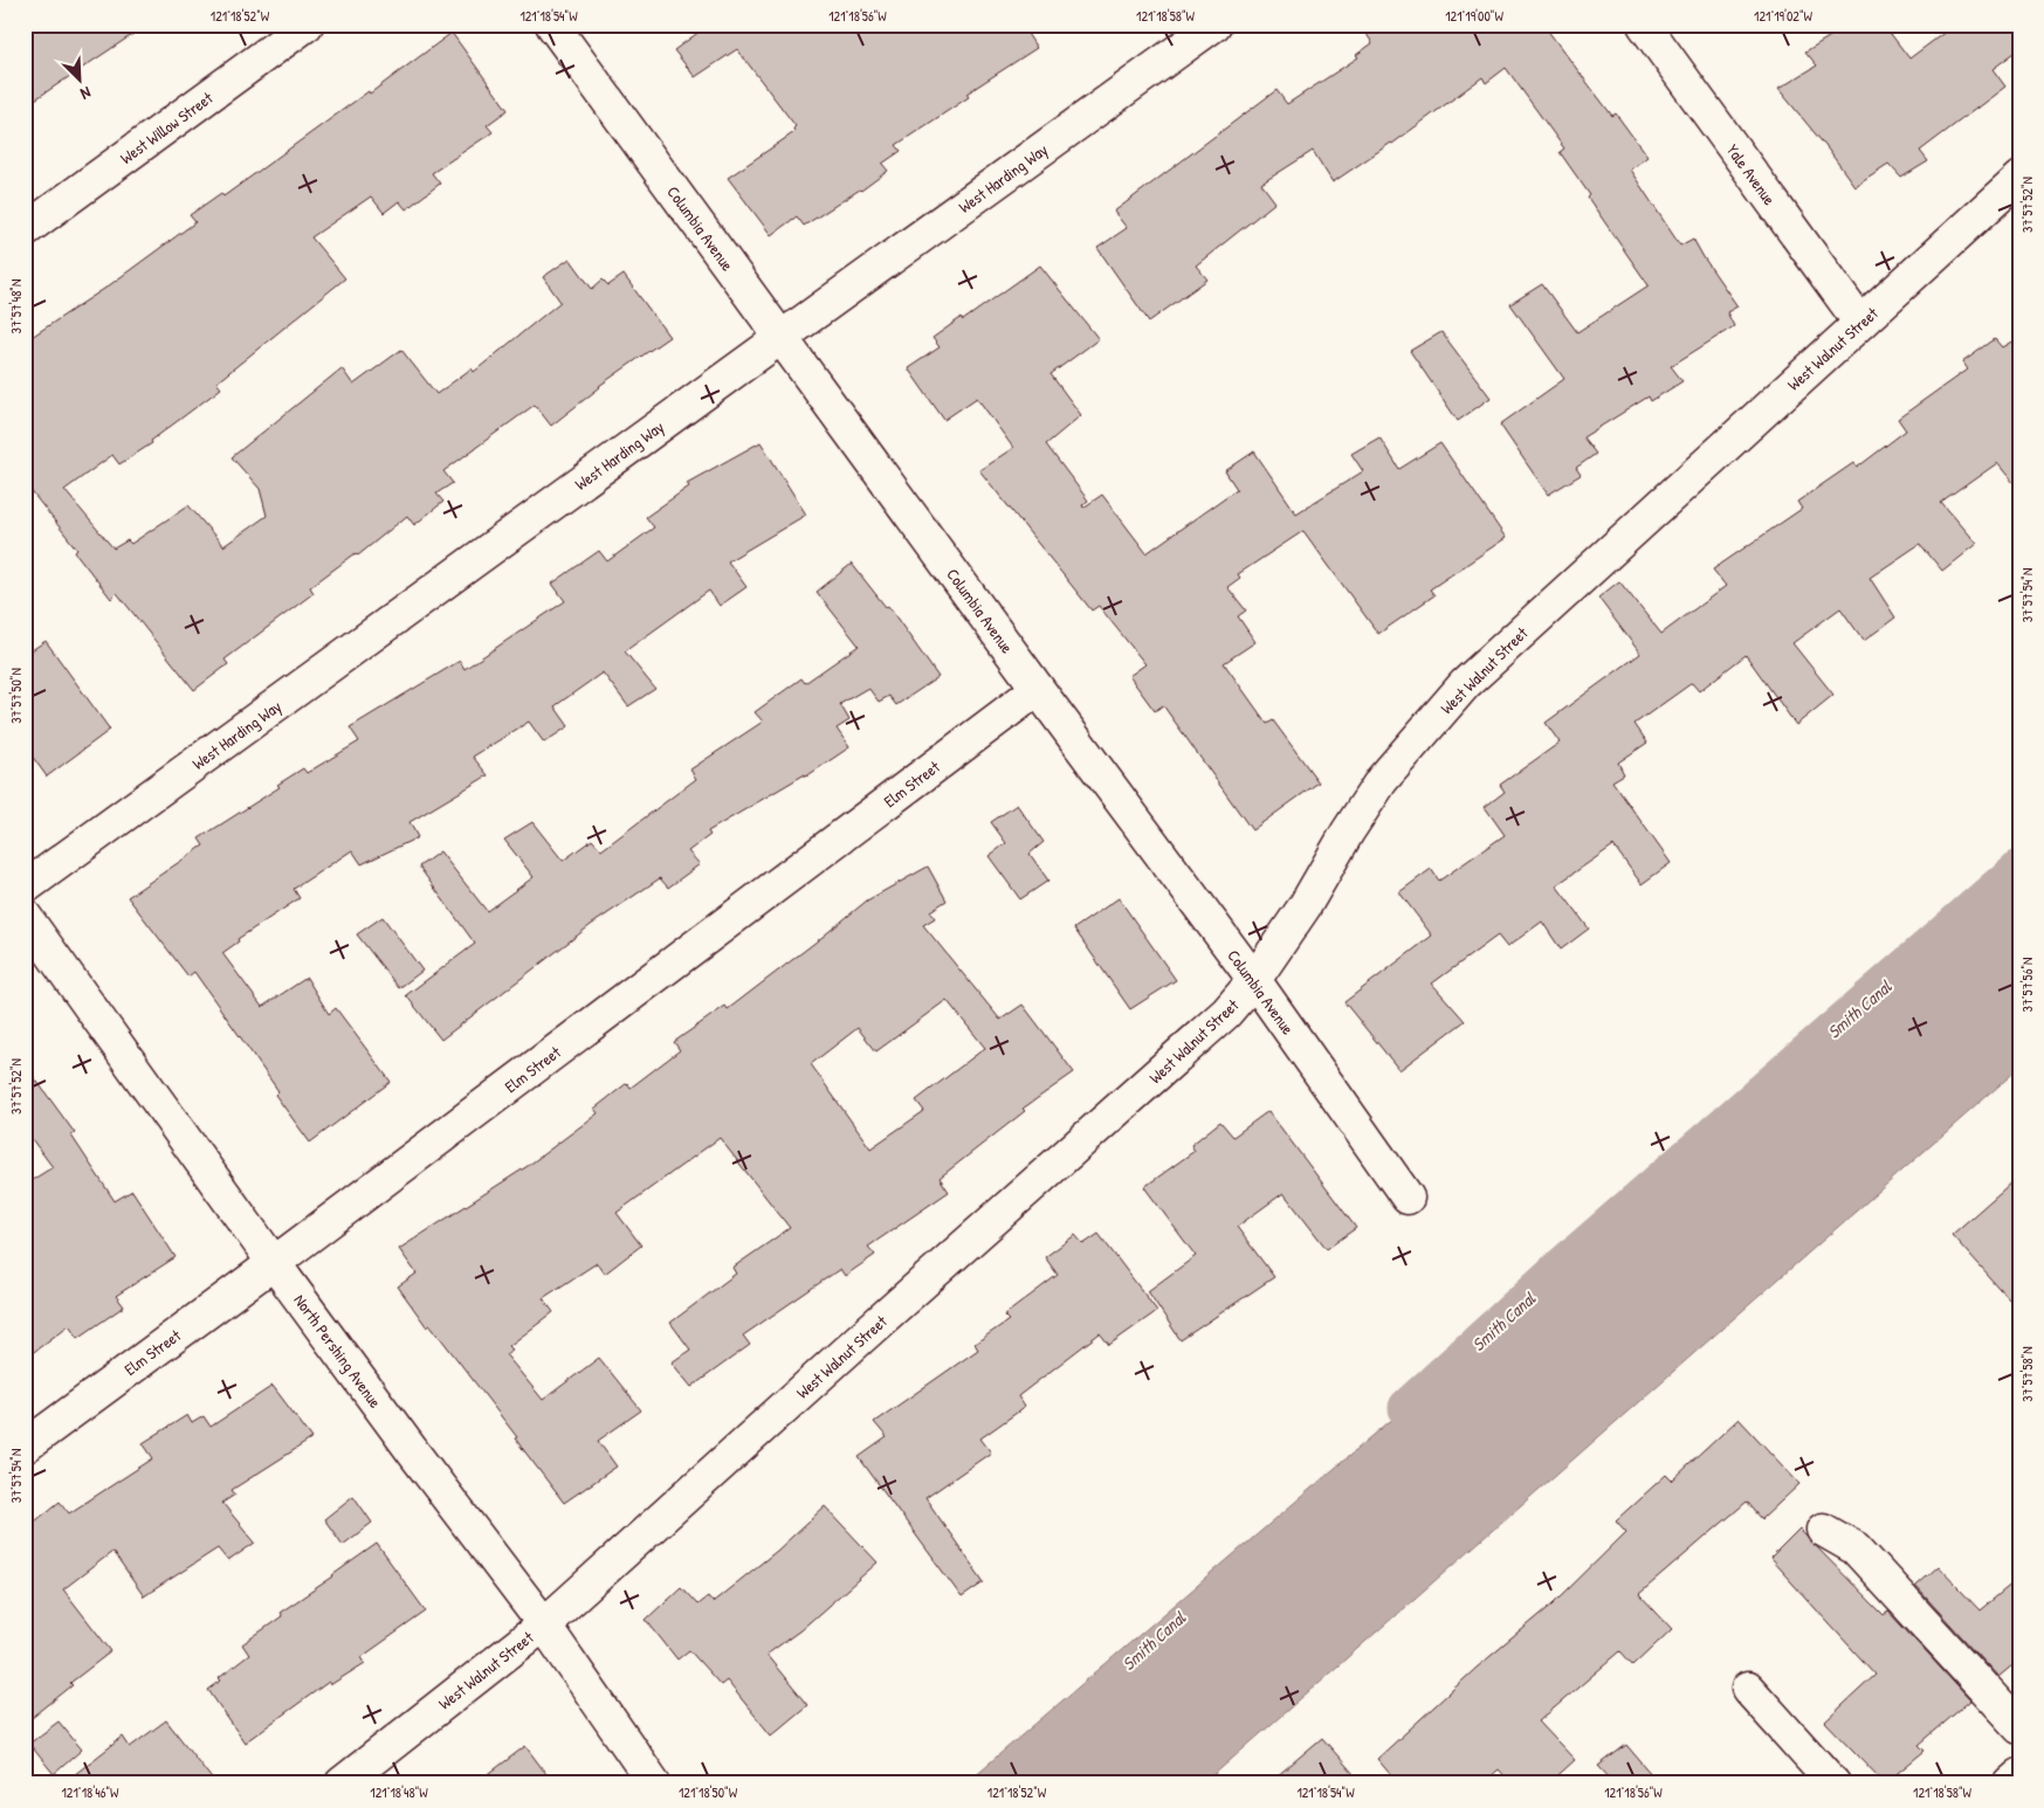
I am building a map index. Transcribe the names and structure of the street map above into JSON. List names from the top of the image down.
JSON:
{
  "streets": {
    "street": [
      "West Willow Street",
      "Yale Avenue",
      "West Harding Way",
      "Columbia Avenue",
      "West Walnut Street",
      "Elm Street",
      "North Pershing Avenue"
    ]
  },
  "crossings": [
    ["Yale Avenue", "West Walnut Street"],
    ["West Harding Way", "Columbia Avenue"],
    ["Columbia Avenue", "West Walnut Street"],
    ["Columbia Avenue", "Elm Street"],
    ["West Walnut Street", "North Pershing Avenue"],
    ["Elm Street", "North Pershing Avenue"]
  ],
  "water": ["Smith Canal"],
  "north": "bottom right",
  "coordinates": [
    "121°18'52\"W",
    "121°18'54\"W",
    "121°18'56\"W",
    "121°18'58\"W",
    "121°19'00\"W",
    "121°19'02\"W",
    "37°57'52\"N",
    "37°57'48\"N",
    "37°57'54\"N",
    "37°57'50\"N",
    "37°57'56\"N",
    "37°57'58\"N",
    "121°18'46\"W",
    "121°18'48\"W",
    "121°18'50\"W"
  ]
}
